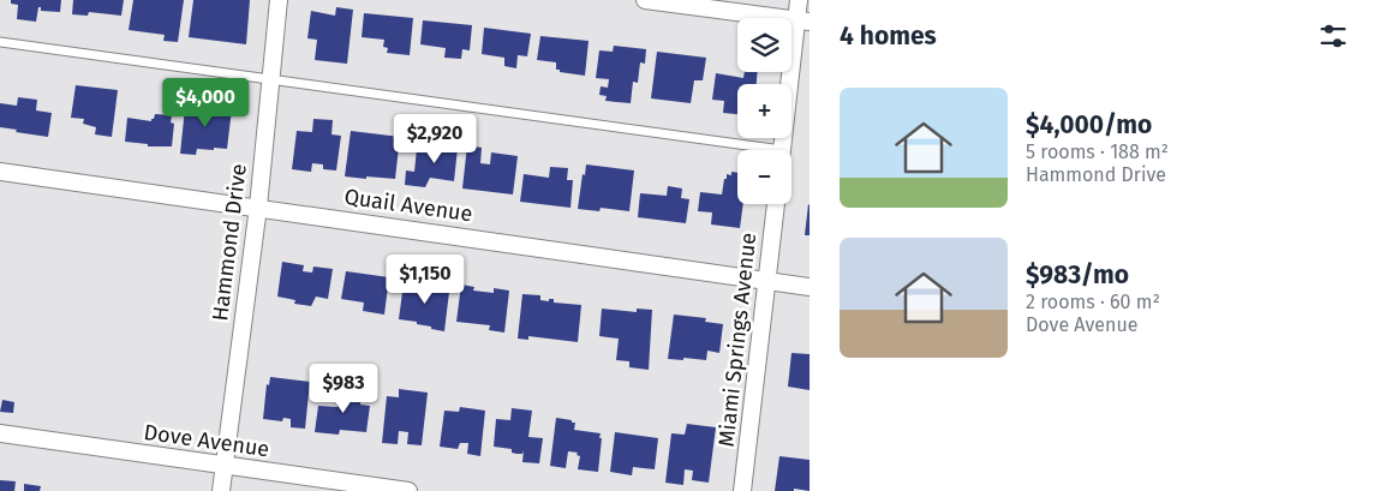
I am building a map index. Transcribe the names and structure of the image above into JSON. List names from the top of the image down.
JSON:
{
  "streets": {
    "street": [
      "Quail Avenue",
      "Hammond Drive",
      "Miami Springs Avenue",
      "Dove Avenue"
    ]
  },
  "crossings": [
    ["Quail Avenue", "Hammond Drive"],
    ["Quail Avenue", "Miami Springs Avenue"],
    ["Hammond Drive", "Dove Avenue"]
  ],
  "page": {
    "heading": "4 homes",
    "map_buttons": ["+", "−"],
    "list": [
      {
        "name": "$4,000/mo",
        "note": "5 rooms · 188 m² · Hammond Drive"
      },
      {
        "name": "$983/mo",
        "note": "2 rooms · 60 m² · Dove Avenue"
      }
    ],
    "price": [
      "$4,000",
      "$2,920",
      "$1,150",
      "$983"
    ]
  }
}
